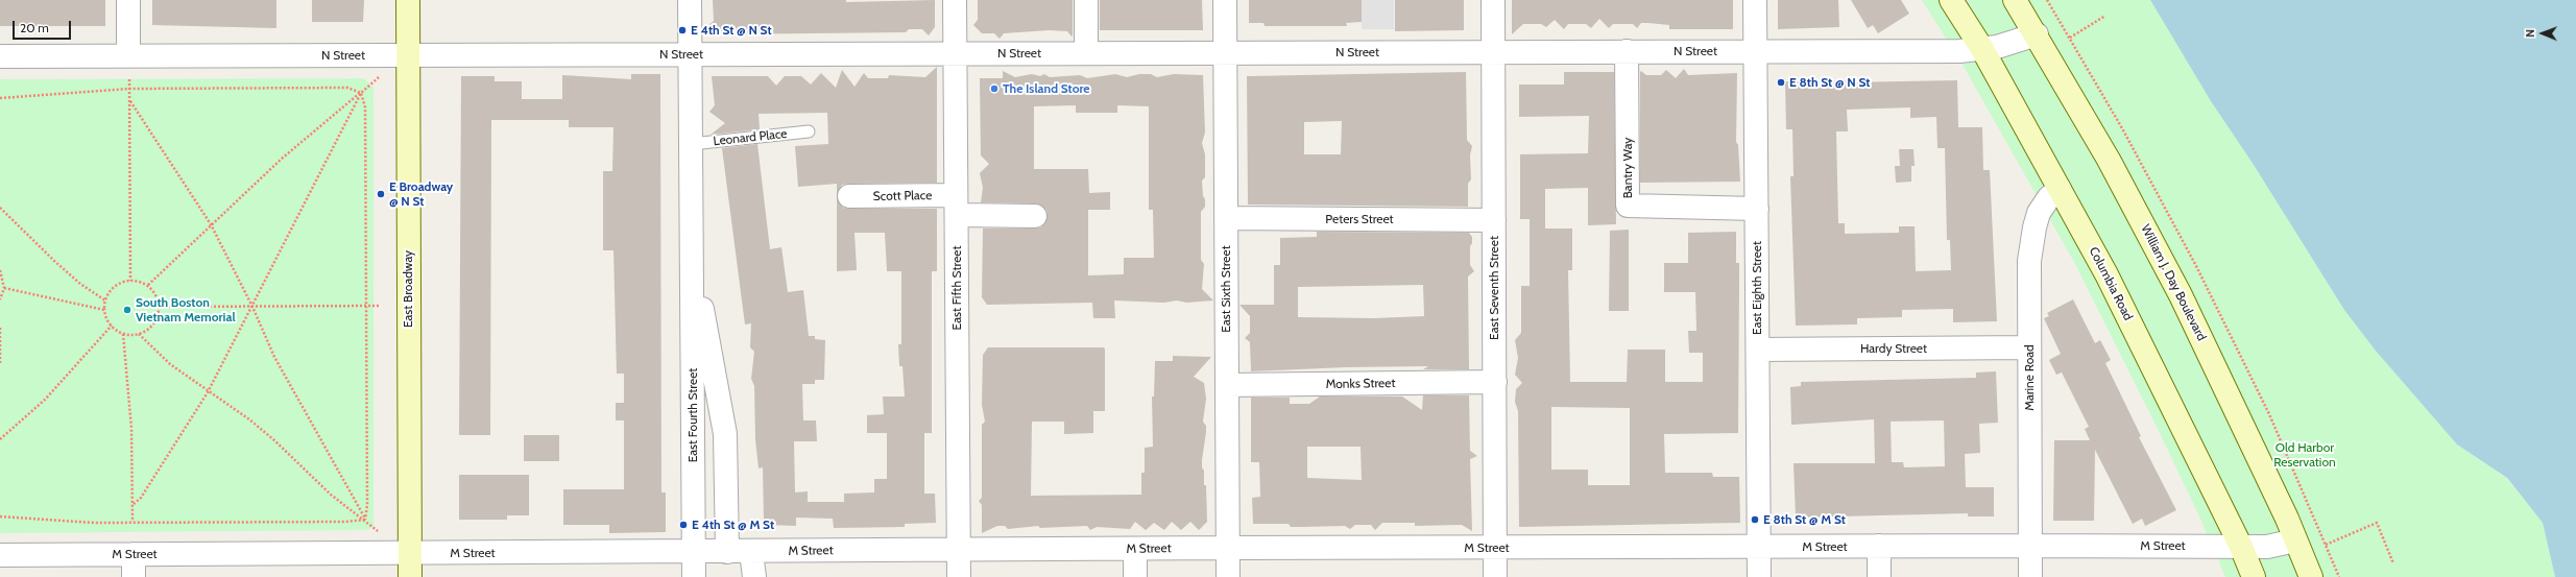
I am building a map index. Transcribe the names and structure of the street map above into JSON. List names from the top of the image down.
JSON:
{
  "streets": {
    "main road": ["William J. Day Boulevard", "Columbia Road", "East Broadway"],
    "street": [
      "N Street",
      "Bantry Way",
      "Scott Place",
      "Peters Street",
      "East Fifth Street",
      "East Seventh Street",
      "East Eighth Street",
      "East Sixth Street",
      "Hardy Street",
      "Marine Road",
      "Monks Street",
      "East Fourth Street",
      "M Street"
    ],
    "lane": ["Leonard Place"]
  },
  "crossings": [
    ["N Street", "Bantry Way"],
    ["N Street", "William J. Day Boulevard"],
    ["N Street", "Columbia Road"],
    ["N Street", "East Fifth Street"],
    ["N Street", "East Seventh Street"],
    ["N Street", "East Eighth Street"],
    ["N Street", "East Broadway"],
    ["N Street", "East Sixth Street"],
    ["N Street", "East Fourth Street"],
    ["Leonard Place", "East Fourth Street"],
    ["Bantry Way", "East Eighth Street"],
    ["Scott Place", "East Fifth Street"],
    ["Peters Street", "East Seventh Street"],
    ["Peters Street", "East Sixth Street"],
    ["William J. Day Boulevard", "M Street"],
    ["Columbia Road", "Marine Road"],
    ["Columbia Road", "M Street"],
    ["East Fifth Street", "M Street"],
    ["East Seventh Street", "Monks Street"],
    ["East Seventh Street", "M Street"],
    ["East Eighth Street", "Hardy Street"],
    ["East Eighth Street", "M Street"],
    ["East Broadway", "M Street"],
    ["East Sixth Street", "Monks Street"],
    ["East Sixth Street", "M Street"],
    ["Hardy Street", "Marine Road"],
    ["Marine Road", "M Street"],
    ["East Fourth Street", "M Street"]
  ],
  "parks": ["Old Harbor Reservation"],
  "places": [
    "E 4th St @ N St",
    "E 8th St @ N St",
    "The Island Store",
    "E Broadway @ N St",
    "South Boston Vietnam Memorial",
    "E 8th St @ M St",
    "E 4th St @ M St"
  ],
  "scale_bar": "20 m",
  "north": "left"
}
